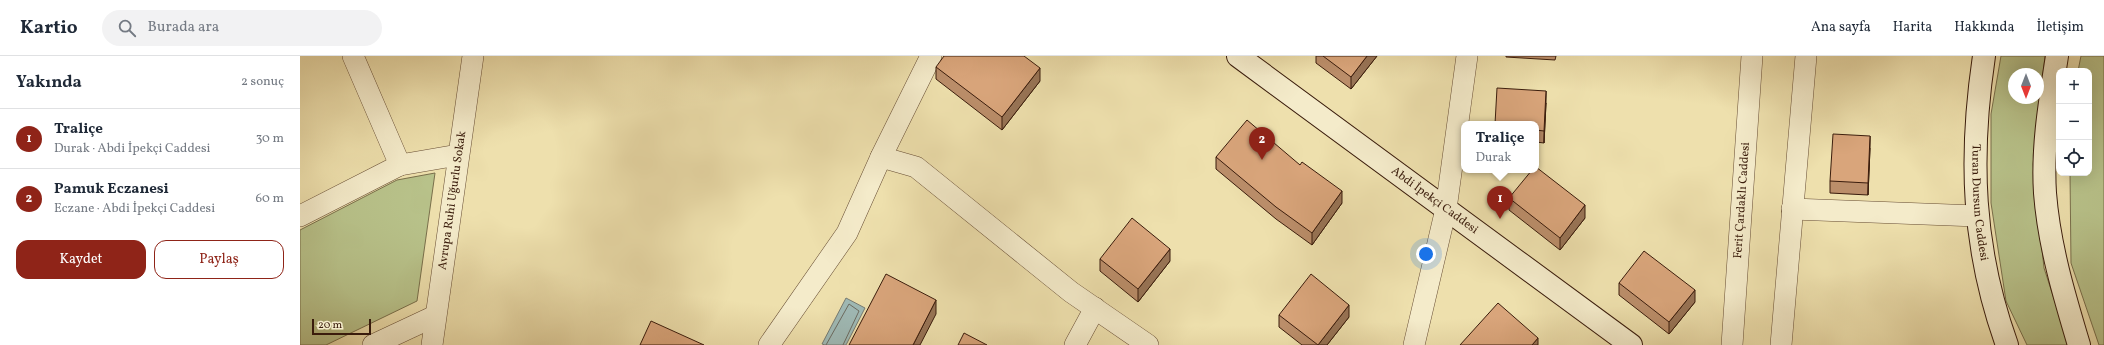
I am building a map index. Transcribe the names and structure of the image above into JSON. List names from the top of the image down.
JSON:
{
  "streets": {
    "main road": ["Abdi İpekçi Caddesi", "Turan Dursun Caddesi"],
    "street": ["Avrupa Ruhi Uğurlu Sokak", "Ferit Çardaklı Caddesi"]
  },
  "scale_bar": "20 m",
  "north": "bottom",
  "page": {
    "header": "Kartio",
    "search": "Burada ara",
    "nav": [
      "Ana sayfa",
      "Harita",
      "Hakkında",
      "İletişim"
    ],
    "heading": ["Yakında", "2 sonuç"],
    "map_buttons": ["+", "−"],
    "list": [
      {
        "mark": "1",
        "name": "Traliçe",
        "note": "Durak · Abdi İpekçi Caddesi",
        "value": "30 m"
      },
      {
        "mark": "2",
        "name": "Pamuk Eczanesi",
        "note": "Eczane · Abdi İpekçi Caddesi",
        "value": "60 m"
      }
    ],
    "popup": ["Traliçe", "Durak"],
    "pins": ["2", "1"],
    "buttons": ["Kaydet", "Paylaş"],
    "scale": "20 m"
  }
}
